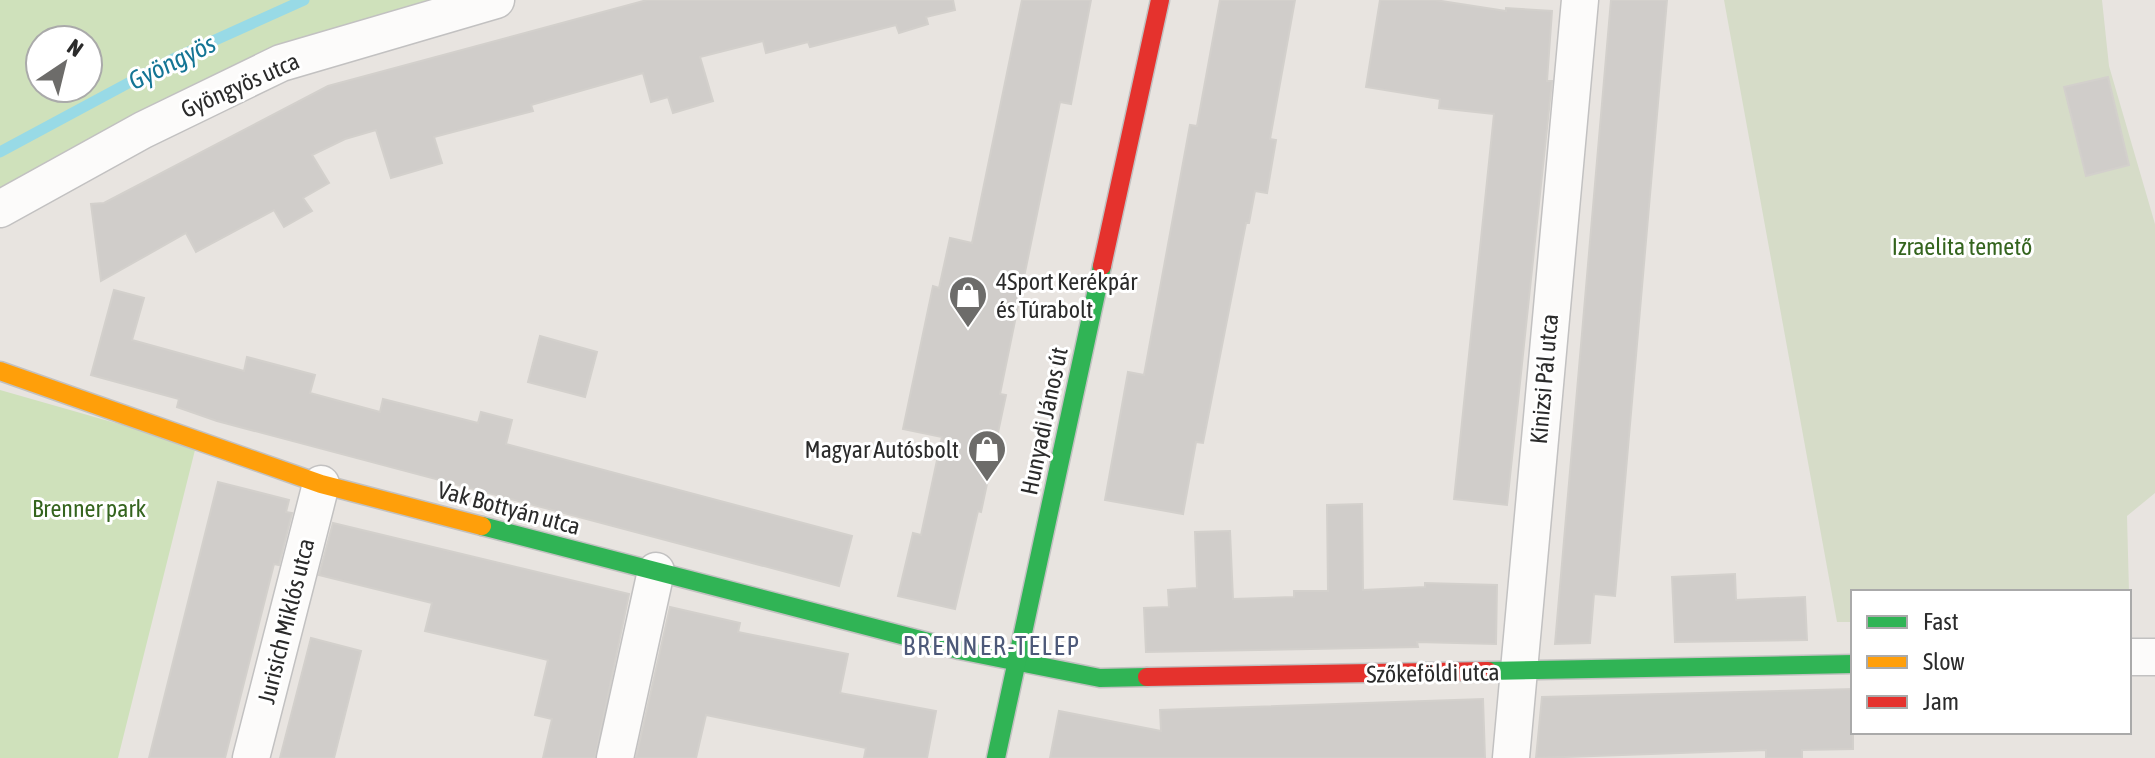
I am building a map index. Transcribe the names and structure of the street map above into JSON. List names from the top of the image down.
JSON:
{
  "streets": {
    "street": [
      "Gyöngyös utca",
      "Kinizsi Pál utca",
      "Hunyadi János út",
      "Vak Bottyán utca",
      "Jurisich Miklós utca",
      "Szőkeföldi utca"
    ]
  },
  "crossings": [
    ["Kinizsi Pál utca", "Szőkeföldi utca"],
    ["Hunyadi János út", "Vak Bottyán utca"],
    ["Hunyadi János út", "Szőkeföldi utca"],
    ["Vak Bottyán utca", "Jurisich Miklós utca"],
    ["Vak Bottyán utca", "Szőkeföldi utca"]
  ],
  "districts": ["BRENNER-TELEP"],
  "water": ["Gyöngyös"],
  "parks": ["Izraelita temető", "Brenner park"],
  "places": {
    "shop": ["4Sport Kerékpár és Túrabolt", "Magyar Autósbolt"]
  },
  "legend": ["Fast", "Slow", "Jam"],
  "north": "top right"
}
